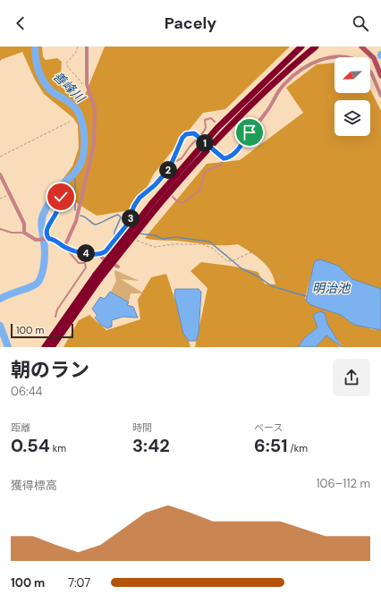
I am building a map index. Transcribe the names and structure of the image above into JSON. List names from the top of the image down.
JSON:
{
  "water": ["善峰川", "明治池"],
  "scale_bar": "100 m",
  "north": "bottom left",
  "page": {
    "header": "Pacely",
    "pins": [
      "1",
      "2",
      "3",
      "4"
    ],
    "scale": "100 m",
    "heading": ["朝のラン", "06:44"],
    "stats": [
      ["距離", "0.54 km"],
      ["時間", "3:42"],
      ["ペース", "6:51 /km"]
    ],
    "chart": ["獲得標高", "106–112 m"],
    "list": [
      {
        "name": "100 m",
        "note": "7:07"
      }
    ]
  }
}
